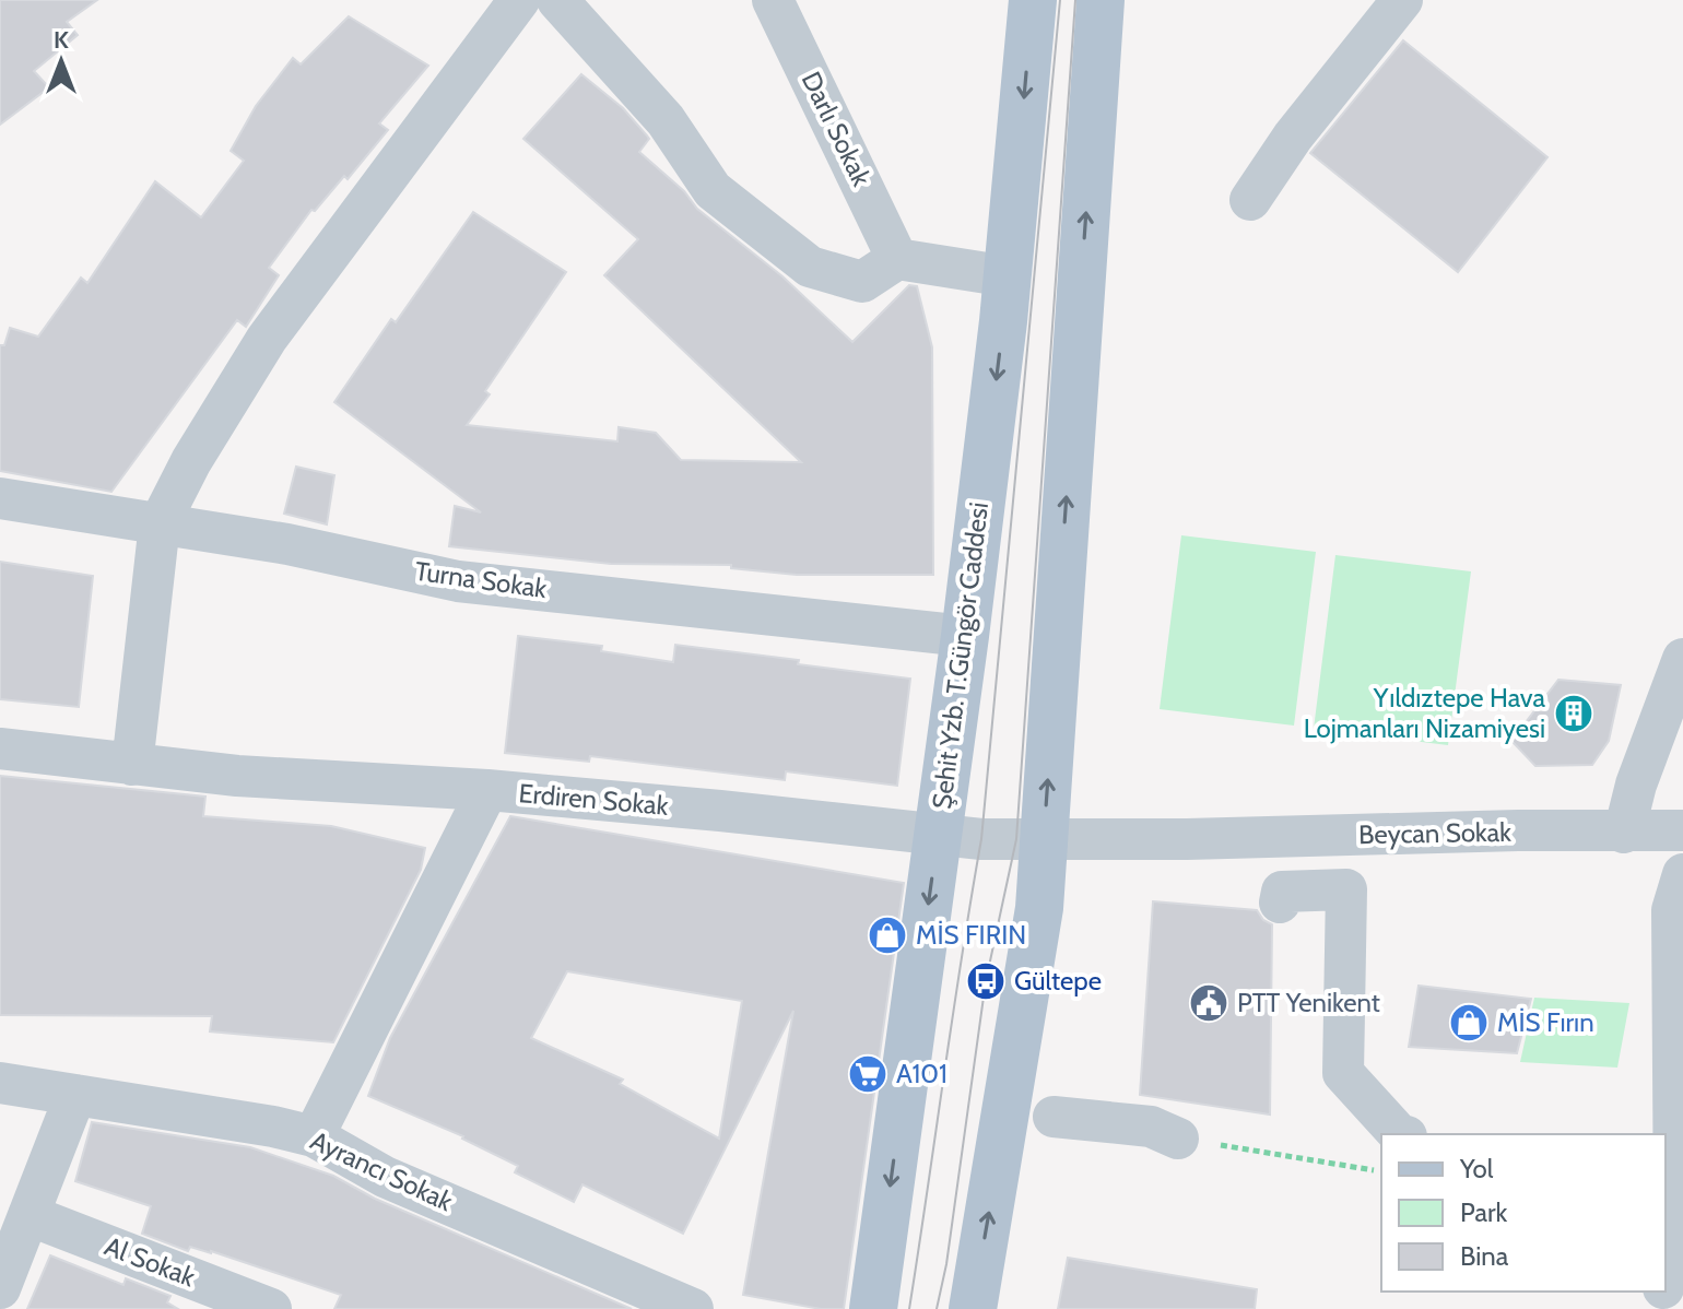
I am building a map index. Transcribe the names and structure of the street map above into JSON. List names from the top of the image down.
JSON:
{
  "streets": {
    "main road": ["Şehit Yzb. T.Güngör Caddesi"],
    "street": [
      "Darlı Sokak",
      "Turna Sokak",
      "Erdiren Sokak",
      "Beycan Sokak",
      "Ayrancı Sokak",
      "Al Sokak"
    ]
  },
  "crossings": [
    ["Turna Sokak", "Şehit Yzb. T.Güngör Caddesi"],
    ["Şehit Yzb. T.Güngör Caddesi", "Erdiren Sokak"],
    ["Erdiren Sokak", "Beycan Sokak"]
  ],
  "places": {
    "building": ["Yıldıztepe Hava Lojmanları Nizamiyesi"],
    "shop": ["MİS FIRIN", "MİS Fırın"],
    "bus stop": ["Gültepe"],
    "public building": ["PTT Yenikent"],
    "supermarket": ["A101"]
  },
  "legend": ["Yol", "Park", "Bina"],
  "north": "top"
}
